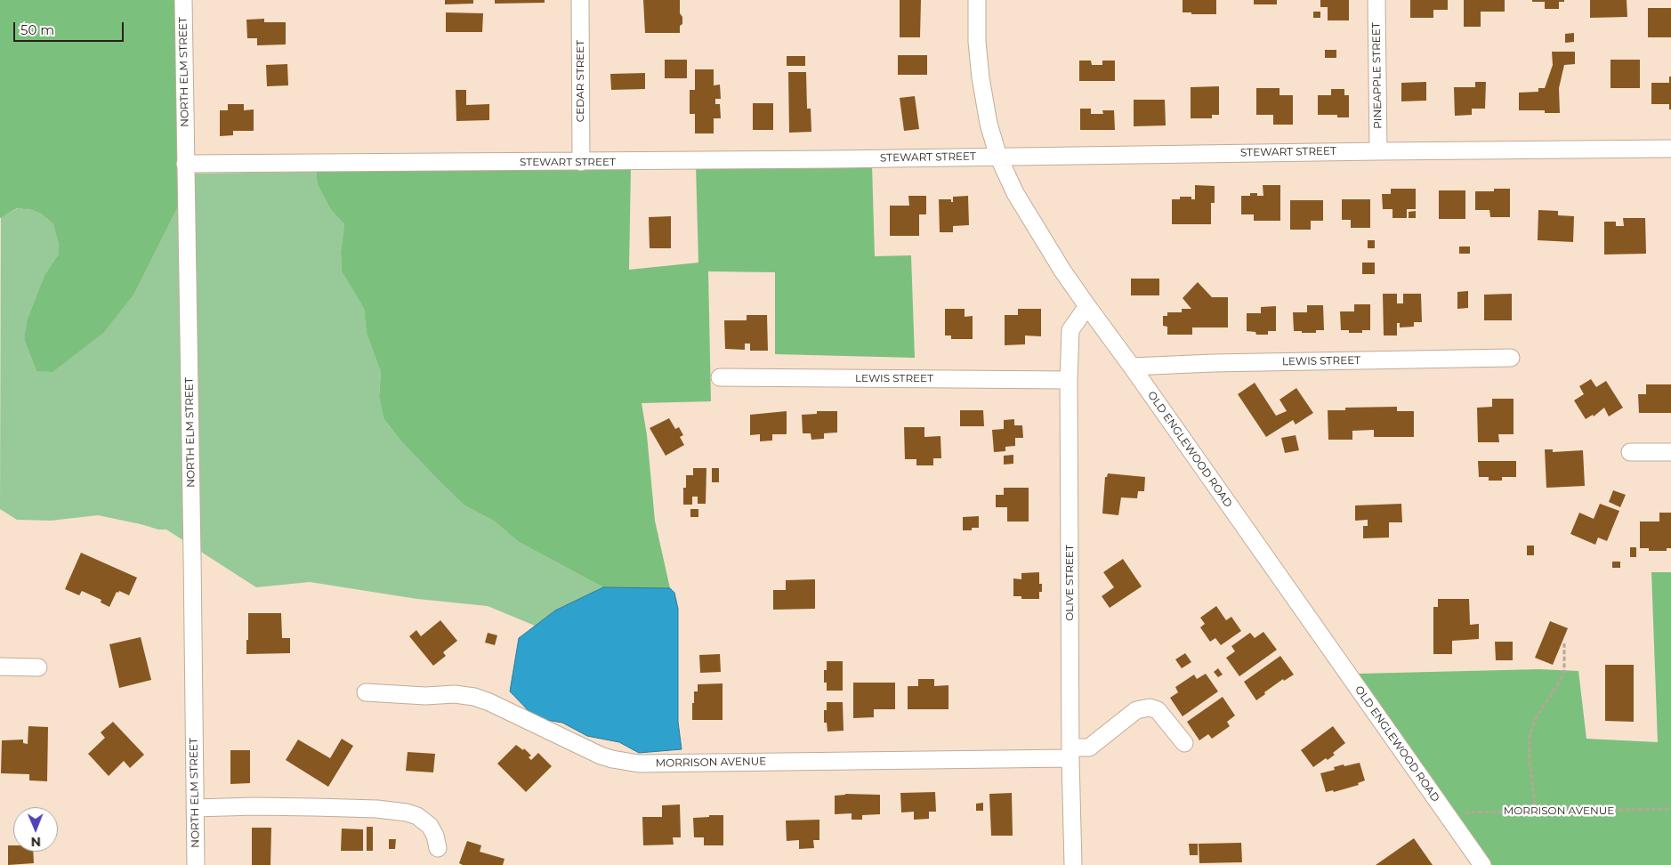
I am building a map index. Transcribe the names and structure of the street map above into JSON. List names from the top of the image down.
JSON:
{
  "streets": {
    "street": [
      "NORTH ELM STREET",
      "PINEAPPLE STREET",
      "CEDAR STREET",
      "STEWART STREET",
      "LEWIS STREET",
      "OLD ENGLEWOOD ROAD",
      "OLIVE STREET",
      "MORRISON AVENUE"
    ]
  },
  "crossings": [
    ["NORTH ELM STREET", "STEWART STREET"],
    ["PINEAPPLE STREET", "STEWART STREET"],
    ["CEDAR STREET", "STEWART STREET"],
    ["STEWART STREET", "OLD ENGLEWOOD ROAD"],
    ["LEWIS STREET", "OLD ENGLEWOOD ROAD"],
    ["LEWIS STREET", "OLIVE STREET"],
    ["OLD ENGLEWOOD ROAD", "OLIVE STREET"],
    ["OLD ENGLEWOOD ROAD", "MORRISON AVENUE"],
    ["OLIVE STREET", "MORRISON AVENUE"]
  ],
  "scale_bar": "50 m",
  "north": "bottom"
}
